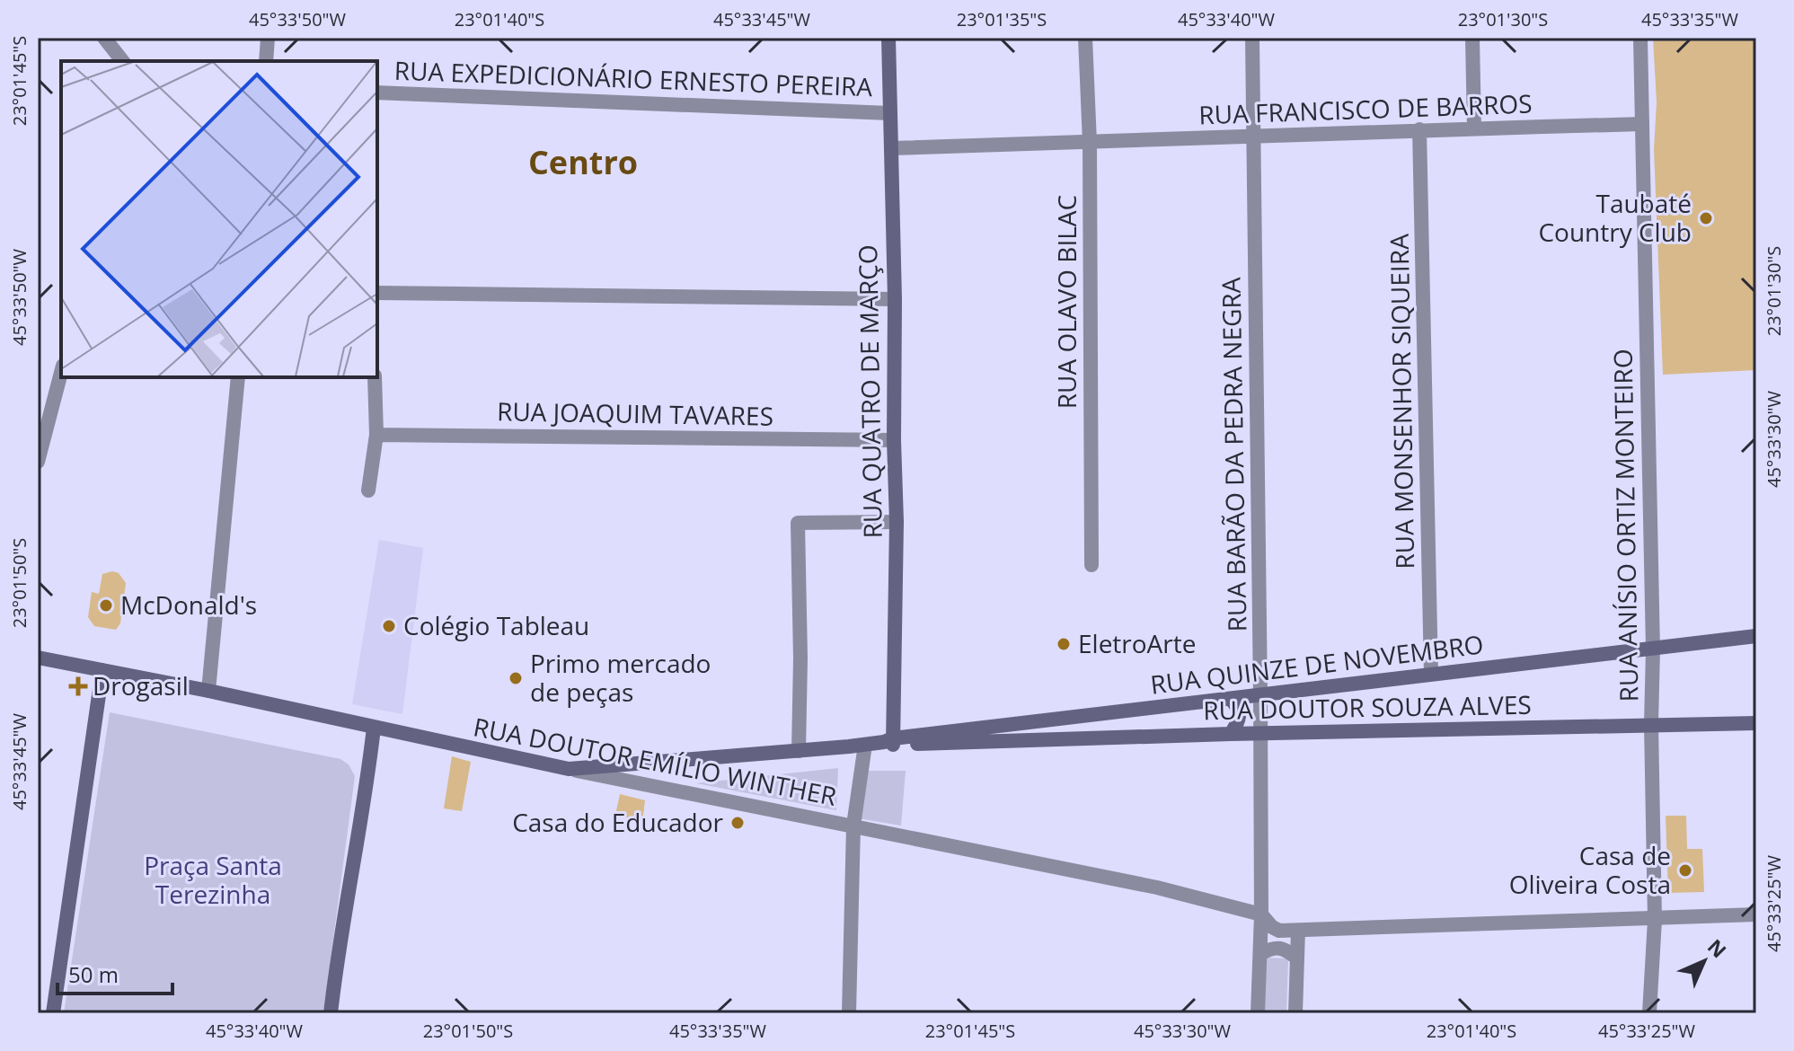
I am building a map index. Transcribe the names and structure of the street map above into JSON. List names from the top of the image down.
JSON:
{
  "streets": {
    "main road": [
      "RUA QUATRO DE MARÇO",
      "RUA QUINZE DE NOVEMBRO",
      "RUA DOUTOR SOUZA ALVES",
      "RUA DOUTOR EMÍLIO WINTHER"
    ],
    "street": [
      "RUA EXPEDICIONÁRIO ERNESTO PEREIRA",
      "RUA FRANCISCO DE BARROS",
      "RUA OLAVO BILAC",
      "RUA MONSENHOR SIQUEIRA",
      "RUA JOAQUIM TAVARES",
      "RUA BARÃO DA PEDRA NEGRA",
      "RUA ANÍSIO ORTIZ MONTEIRO"
    ]
  },
  "crossings": [
    ["RUA EXPEDICIONÁRIO ERNESTO PEREIRA", "RUA QUATRO DE MARÇO"],
    ["RUA FRANCISCO DE BARROS", "RUA OLAVO BILAC"],
    ["RUA FRANCISCO DE BARROS", "RUA QUATRO DE MARÇO"],
    ["RUA FRANCISCO DE BARROS", "RUA MONSENHOR SIQUEIRA"],
    ["RUA FRANCISCO DE BARROS", "RUA BARÃO DA PEDRA NEGRA"],
    ["RUA FRANCISCO DE BARROS", "RUA ANÍSIO ORTIZ MONTEIRO"],
    ["RUA QUATRO DE MARÇO", "RUA JOAQUIM TAVARES"],
    ["RUA QUATRO DE MARÇO", "RUA QUINZE DE NOVEMBRO"],
    ["RUA QUATRO DE MARÇO", "RUA DOUTOR SOUZA ALVES"],
    ["RUA MONSENHOR SIQUEIRA", "RUA QUINZE DE NOVEMBRO"],
    ["RUA BARÃO DA PEDRA NEGRA", "RUA QUINZE DE NOVEMBRO"],
    ["RUA BARÃO DA PEDRA NEGRA", "RUA DOUTOR SOUZA ALVES"],
    ["RUA BARÃO DA PEDRA NEGRA", "RUA DOUTOR EMÍLIO WINTHER"],
    ["RUA ANÍSIO ORTIZ MONTEIRO", "RUA QUINZE DE NOVEMBRO"],
    ["RUA ANÍSIO ORTIZ MONTEIRO", "RUA DOUTOR SOUZA ALVES"],
    ["RUA ANÍSIO ORTIZ MONTEIRO", "RUA DOUTOR EMÍLIO WINTHER"],
    ["RUA QUINZE DE NOVEMBRO", "RUA DOUTOR SOUZA ALVES"],
    ["RUA QUINZE DE NOVEMBRO", "RUA DOUTOR EMÍLIO WINTHER"]
  ],
  "districts": ["Centro"],
  "parks": ["Praça Santa Terezinha"],
  "places": {
    "other": [
      "Taubaté Country Club",
      "McDonald's",
      "Colégio Tableau",
      "EletroArte",
      "Primo mercado de peças",
      "Casa do Educador",
      "Casa de Oliveira Costa"
    ],
    "health": ["Drogasil"]
  },
  "scale_bar": "50 m",
  "north": "top right",
  "coordinates": [
    "45°33'50\"W",
    "23°01'40\"S",
    "45°33'45\"W",
    "23°01'35\"S",
    "45°33'40\"W",
    "23°01'30\"S",
    "45°33'35\"W",
    "23°01'45\"S",
    "45°33'30\"W",
    "23°01'50\"S",
    "45°33'25\"W"
  ]
}
